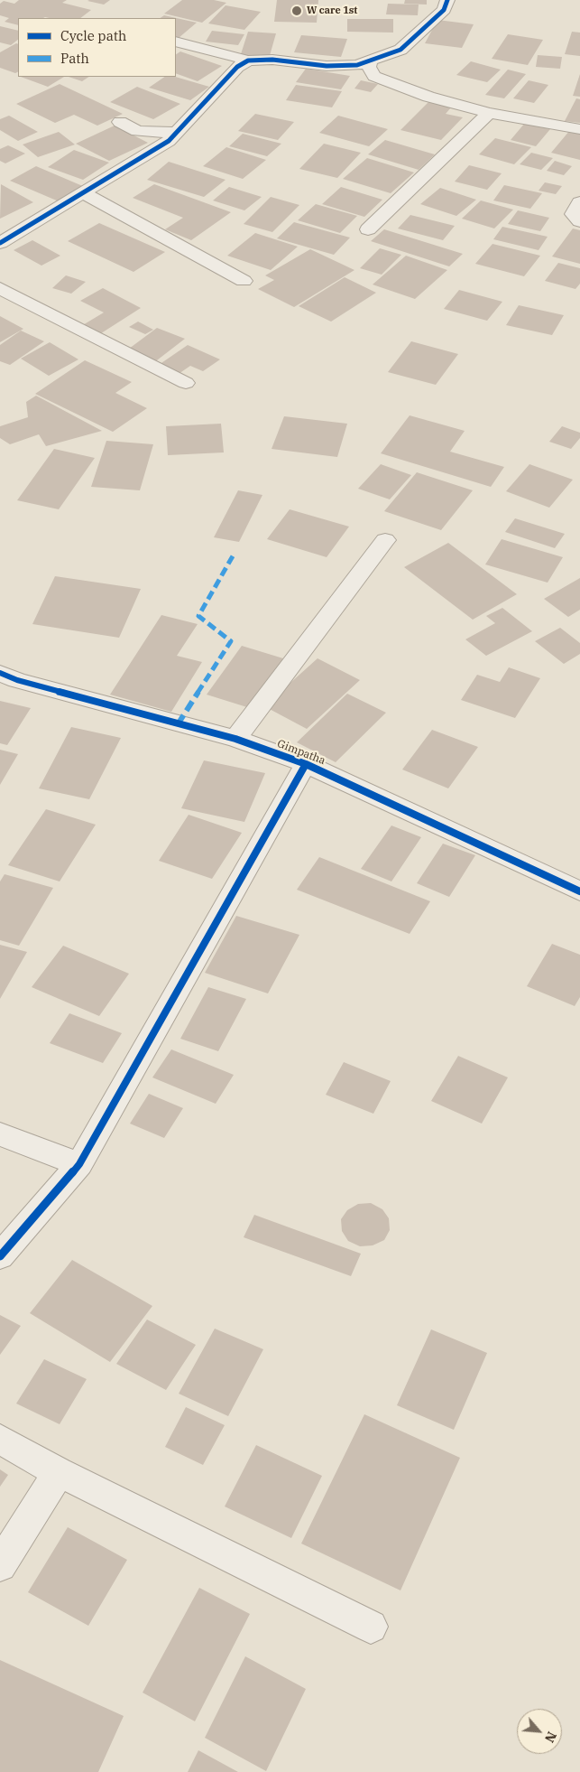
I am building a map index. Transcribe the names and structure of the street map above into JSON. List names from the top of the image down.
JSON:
{
  "streets": {
    "street": ["Gimpatha"]
  },
  "places": ["W care 1st"],
  "legend": ["Cycle path", "Path"],
  "north": "bottom right"
}
